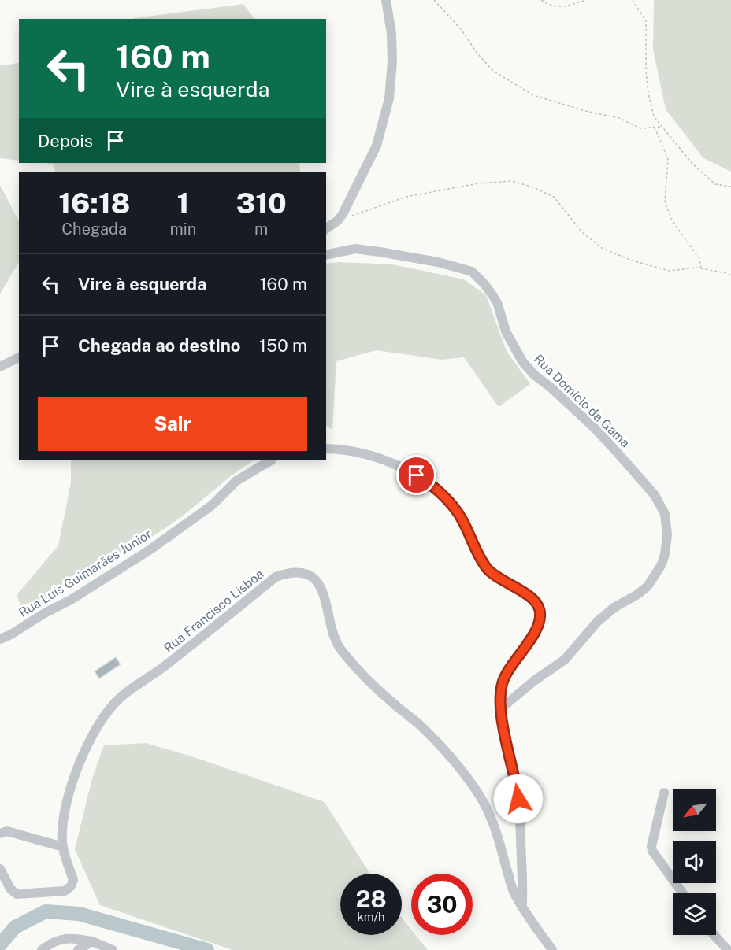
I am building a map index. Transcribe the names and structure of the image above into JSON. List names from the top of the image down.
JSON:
{
  "streets": {
    "street": ["Rua Domício da Gama", "Rua Luís Guimarães Junior", "Rua Francisco Lisboa"]
  },
  "north": "bottom left",
  "page": {
    "turn": ["160 m", "Vire à esquerda"],
    "then": "Depois",
    "eta": [
      "16:18",
      "Chegada",
      "1",
      "min",
      "310",
      "m"
    ],
    "list": [
      {
        "name": "Vire à esquerda",
        "value": "160 m"
      },
      {
        "name": "Chegada ao destino",
        "value": "150 m"
      }
    ],
    "buttons": "Sair",
    "speed": "28 km/h",
    "limit": "30"
  }
}
